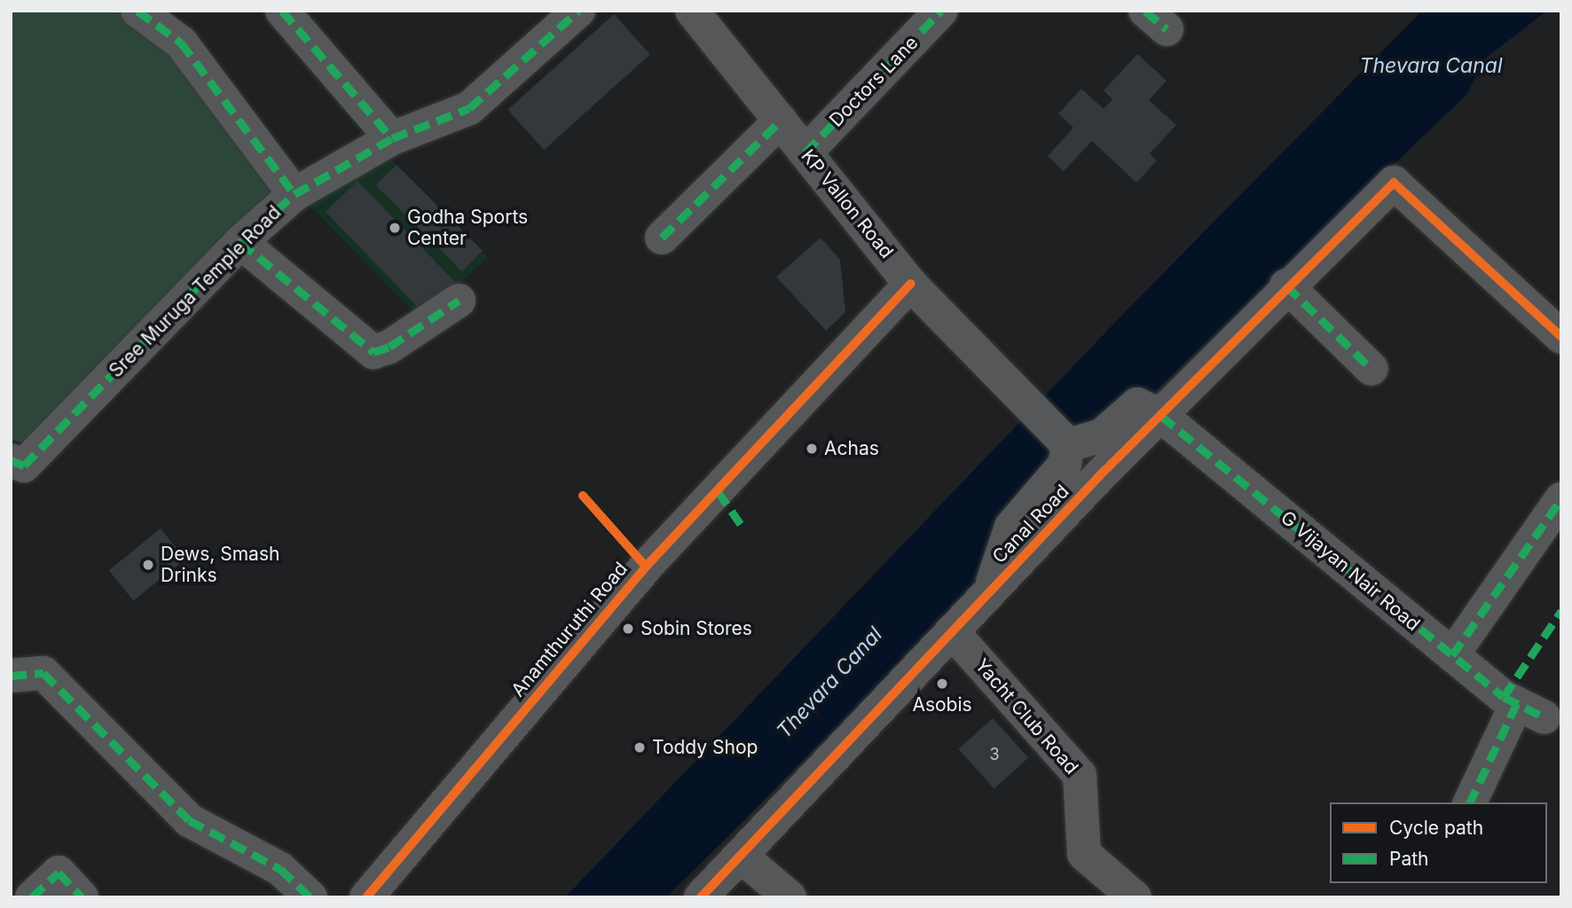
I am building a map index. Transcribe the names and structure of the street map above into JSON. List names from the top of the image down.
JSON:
{
  "streets": {
    "street": [
      "Doctors Lane",
      "KP Vallon Road",
      "Sree Muruga Temple Road",
      "Canal Road",
      "G Vijayan Nair Road",
      "Anamthuruthi Road",
      "Yacht Club Road"
    ]
  },
  "crossings": [
    ["Doctors Lane", "KP Vallon Road"],
    ["KP Vallon Road", "Anamthuruthi Road"],
    ["Canal Road", "G Vijayan Nair Road"],
    ["Canal Road", "Yacht Club Road"]
  ],
  "water": ["Thevara Canal"],
  "places": [
    "Godha Sports Center",
    "Achas",
    "Dews, Smash Drinks",
    "Sobin Stores",
    "Asobis",
    "Toddy Shop"
  ],
  "house_numbers": ["3"],
  "legend": ["Cycle path", "Path"]
}
